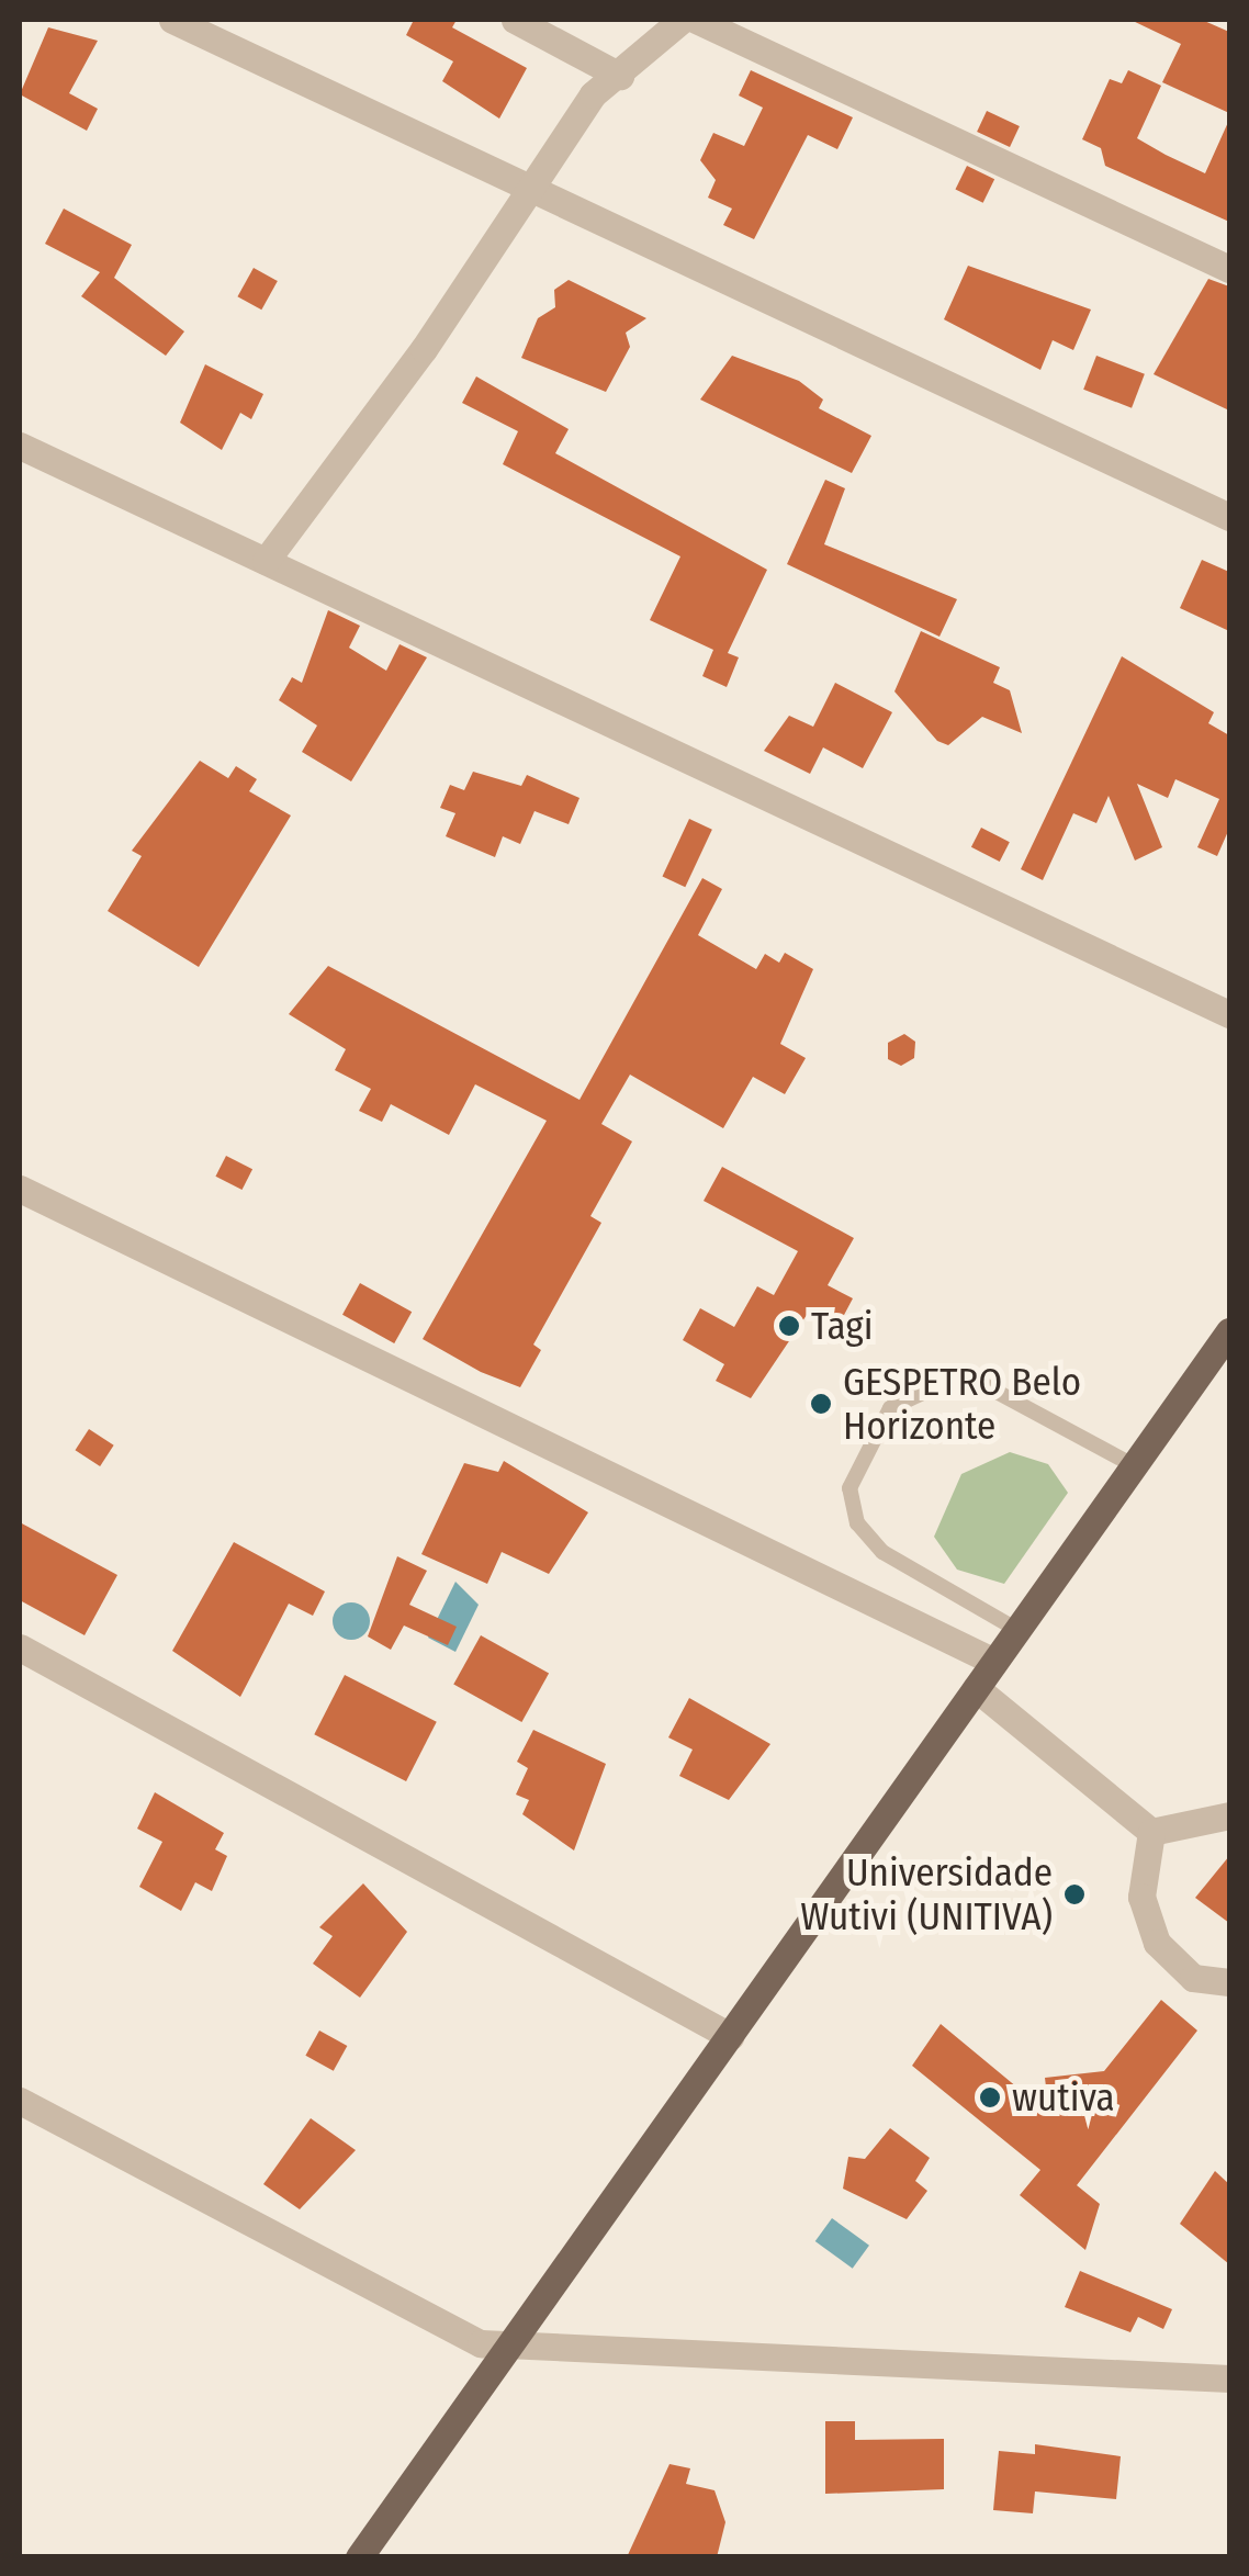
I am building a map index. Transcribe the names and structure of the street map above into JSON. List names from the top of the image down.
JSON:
{
  "places": [
    "Tagi",
    "GESPETRO Belo Horizonte",
    "Universidade Wutivi (UNITIVA)",
    "wutiva"
  ]
}
